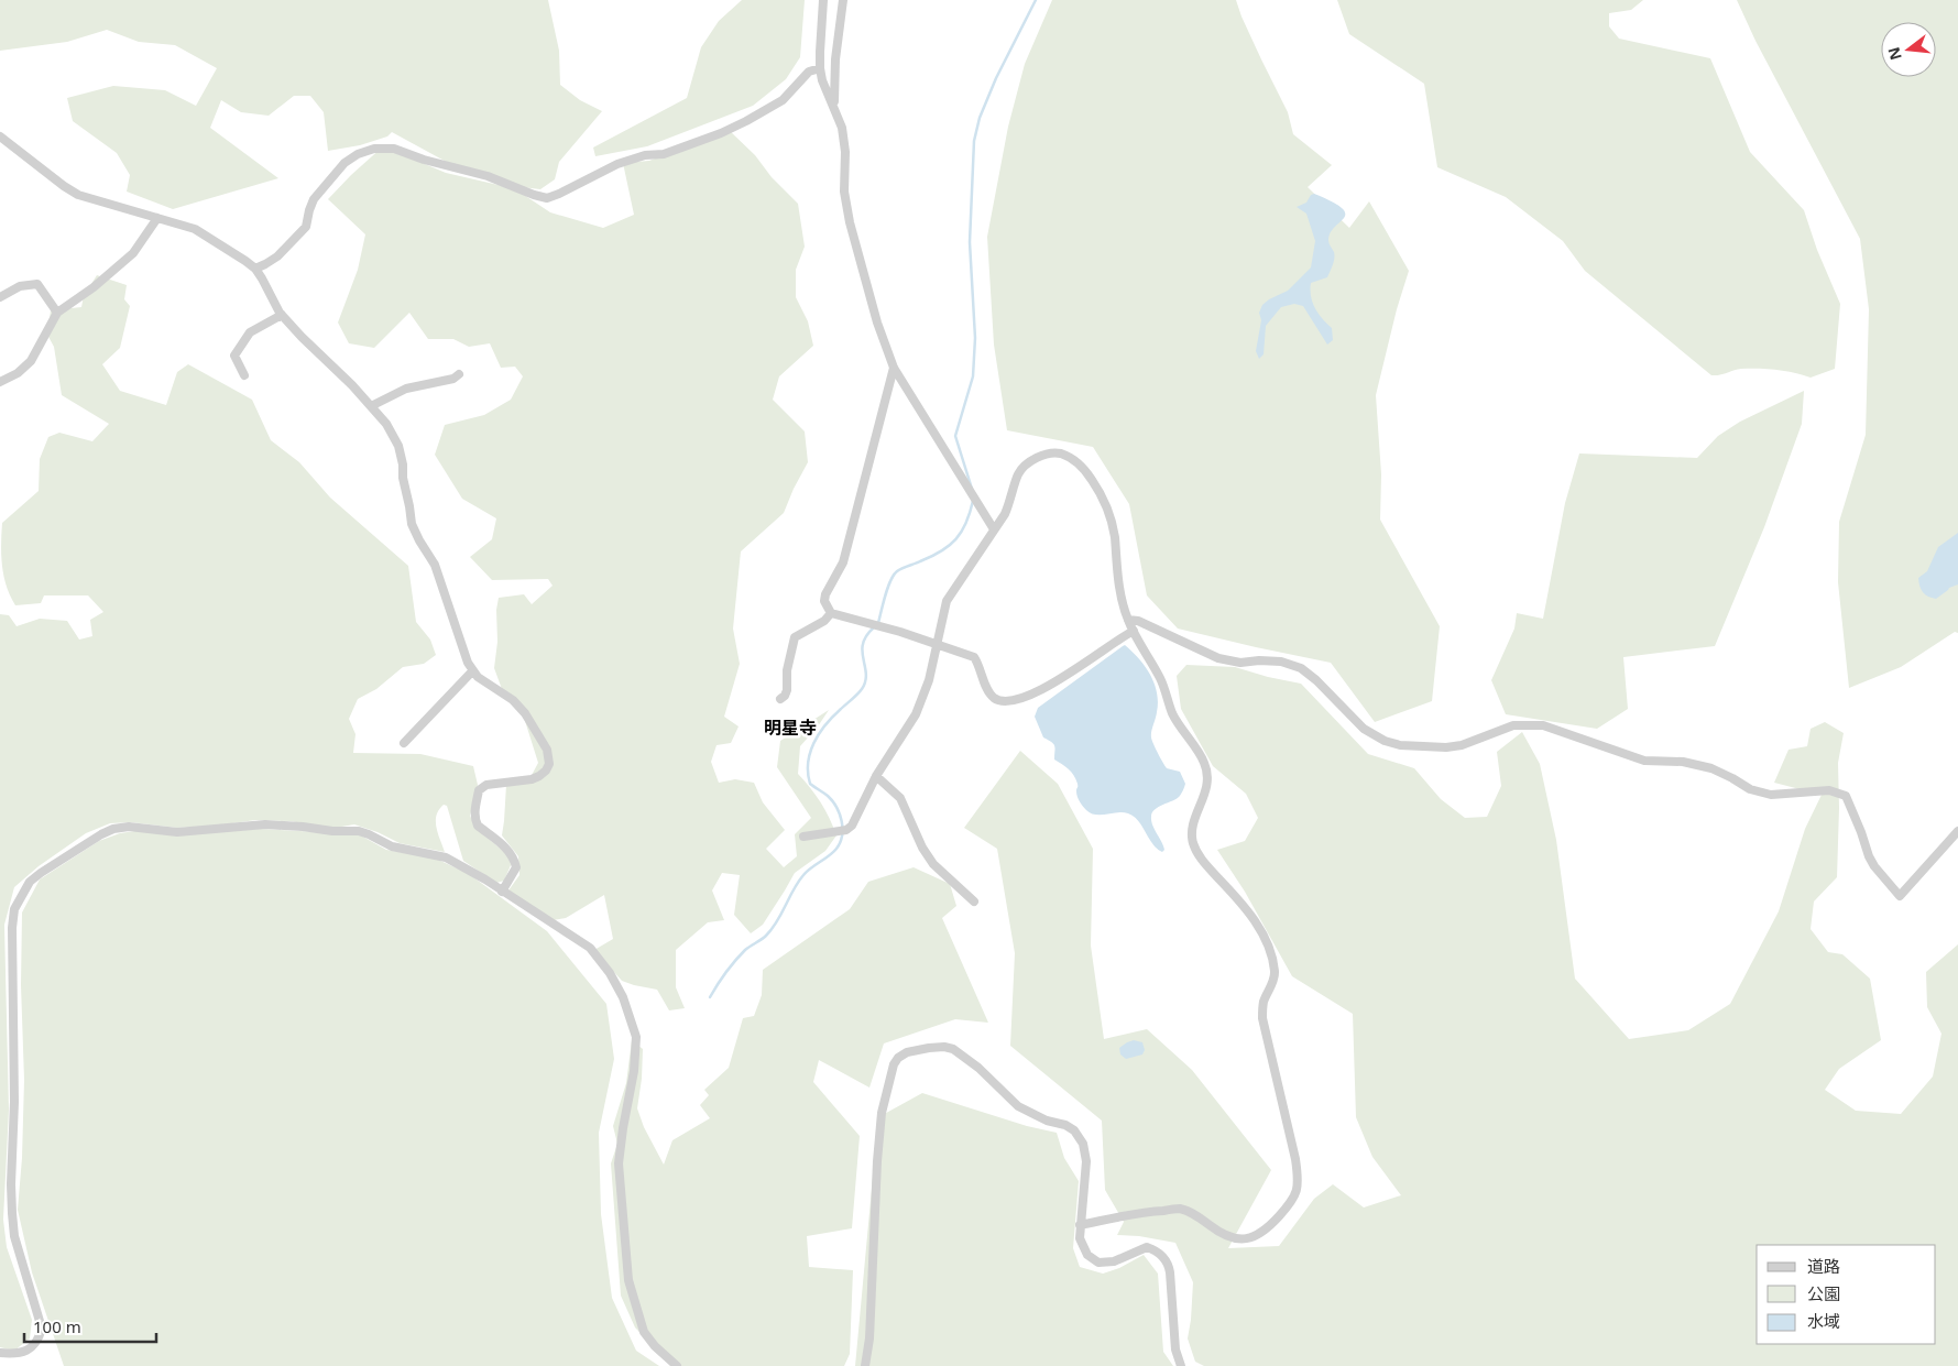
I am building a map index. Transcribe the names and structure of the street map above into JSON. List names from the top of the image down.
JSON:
{
  "districts": ["明星寺"],
  "legend": ["道路", "公園", "水域"],
  "scale_bar": "100 m",
  "north": "left"
}
